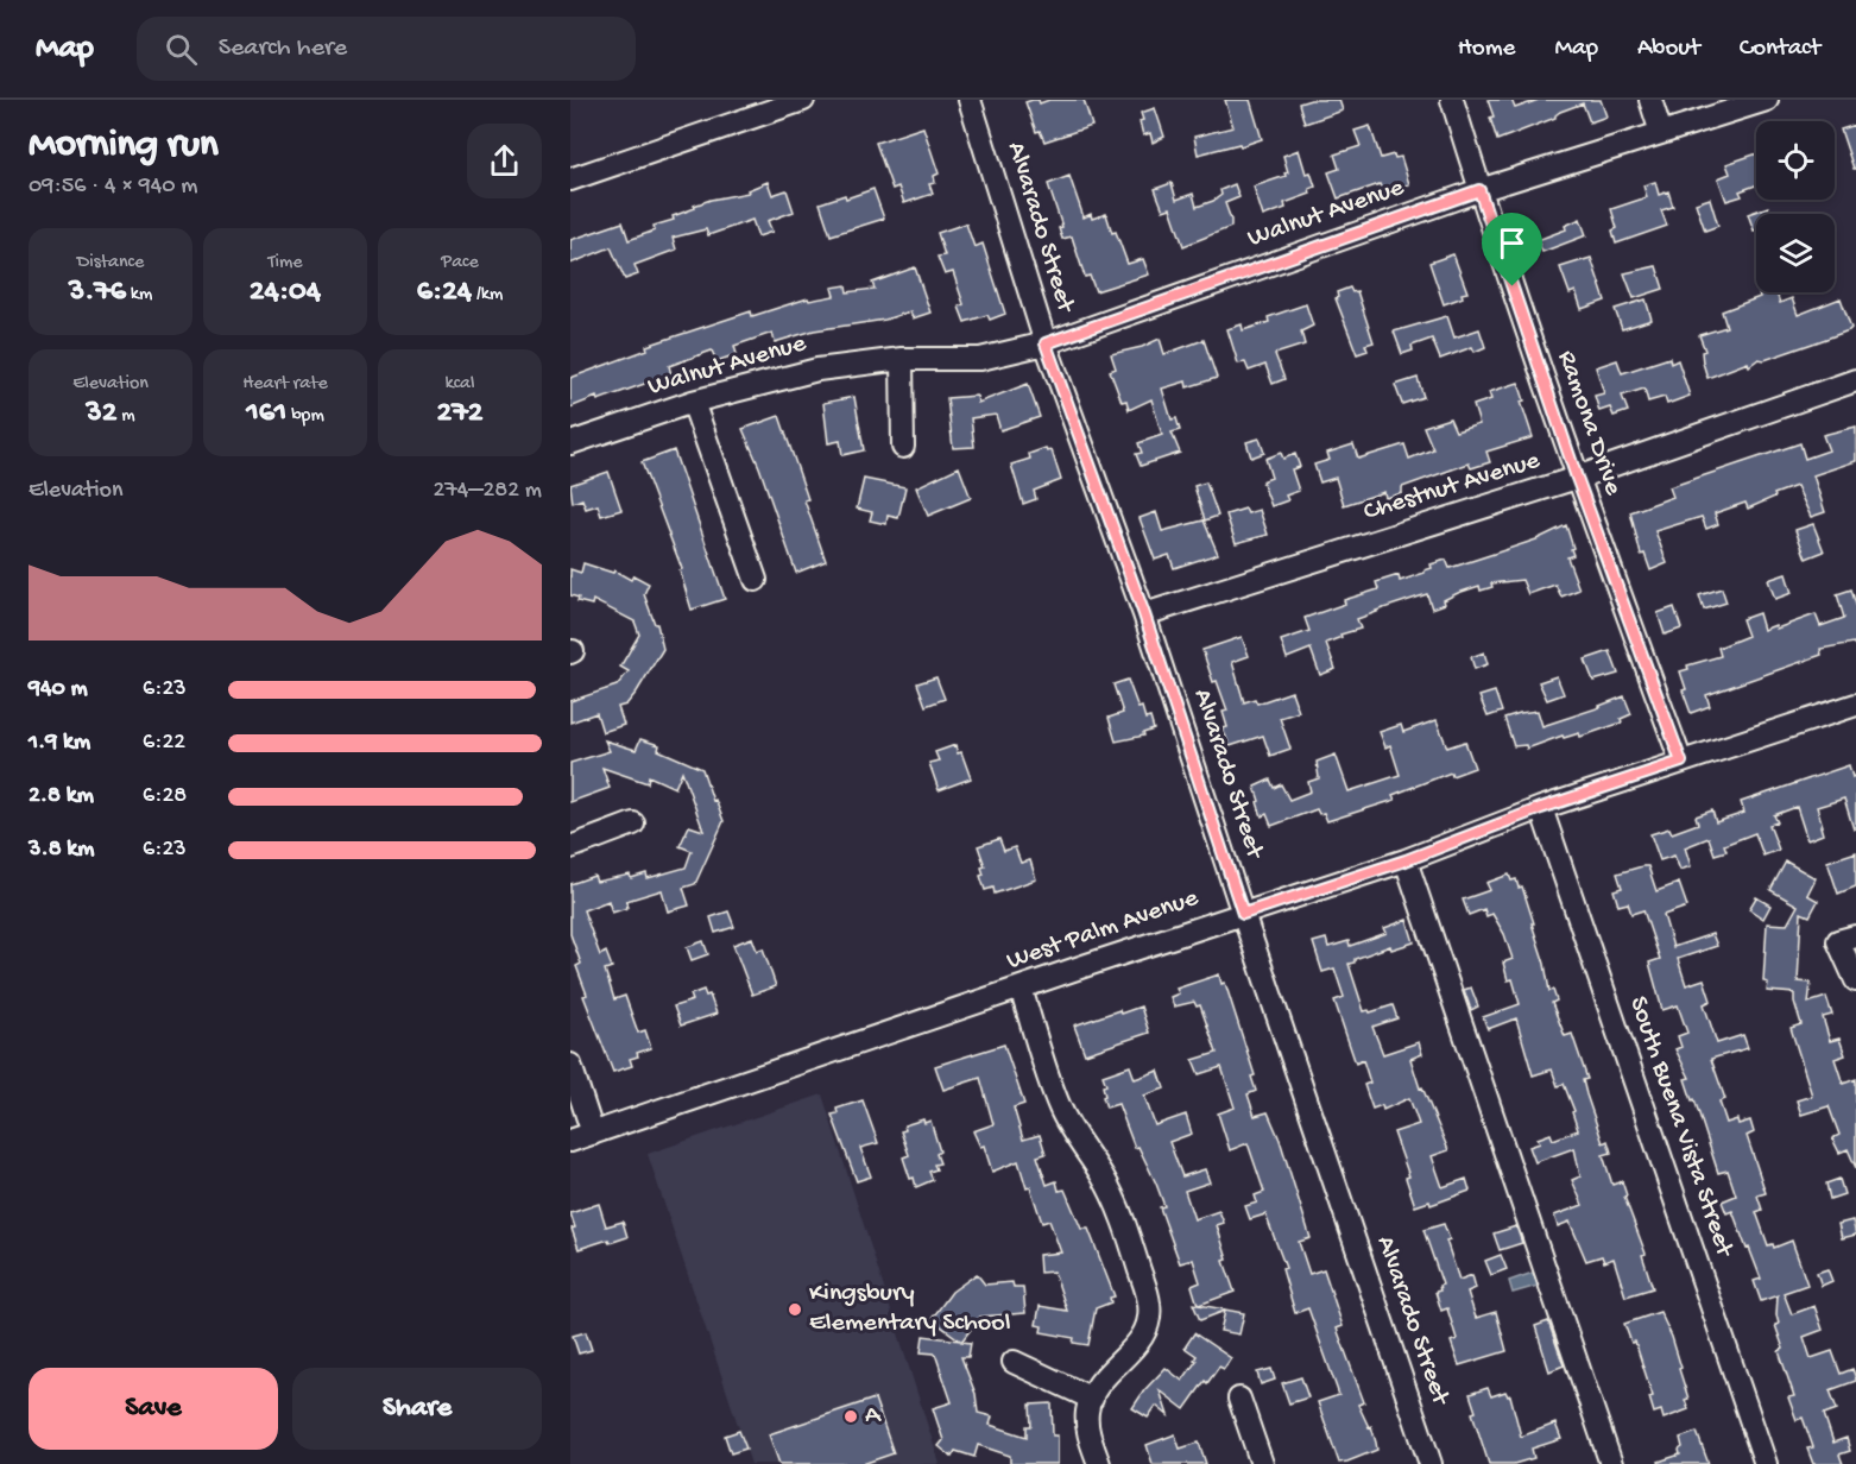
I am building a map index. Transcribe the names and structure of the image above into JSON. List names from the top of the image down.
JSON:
{
  "streets": {
    "street": [
      "Walnut Avenue",
      "Alvarado Street",
      "Ramona Drive",
      "Chestnut Avenue",
      "West Palm Avenue",
      "South Buena Vista Street"
    ]
  },
  "crossings": [
    ["Walnut Avenue", "Alvarado Street"],
    ["Walnut Avenue", "Ramona Drive"],
    ["Alvarado Street", "Chestnut Avenue"],
    ["Alvarado Street", "West Palm Avenue"],
    ["Ramona Drive", "Chestnut Avenue"],
    ["Ramona Drive", "West Palm Avenue"],
    ["West Palm Avenue", "South Buena Vista Street"]
  ],
  "places": ["Kingsbury Elementary School", "A"],
  "page": {
    "header": "Map",
    "search": "Search here",
    "nav": [
      "Home",
      "Map",
      "About",
      "Contact"
    ],
    "heading": ["Morning run", "09:56 · 4 × 940 m"],
    "stats": [
      ["Distance", "3.76 km"],
      ["Time", "24:04"],
      ["Pace", "6:24 /km"],
      ["Elevation", "32 m"],
      ["Heart rate", "161 bpm"],
      ["kcal", "272"]
    ],
    "chart": ["Elevation", "274–282 m"],
    "list": [
      {
        "name": "940 m",
        "note": "6:23"
      },
      {
        "name": "1.9 km",
        "note": "6:22"
      },
      {
        "name": "2.8 km",
        "note": "6:28"
      },
      {
        "name": "3.8 km",
        "note": "6:23"
      }
    ],
    "buttons": ["Save", "Share"]
  }
}
